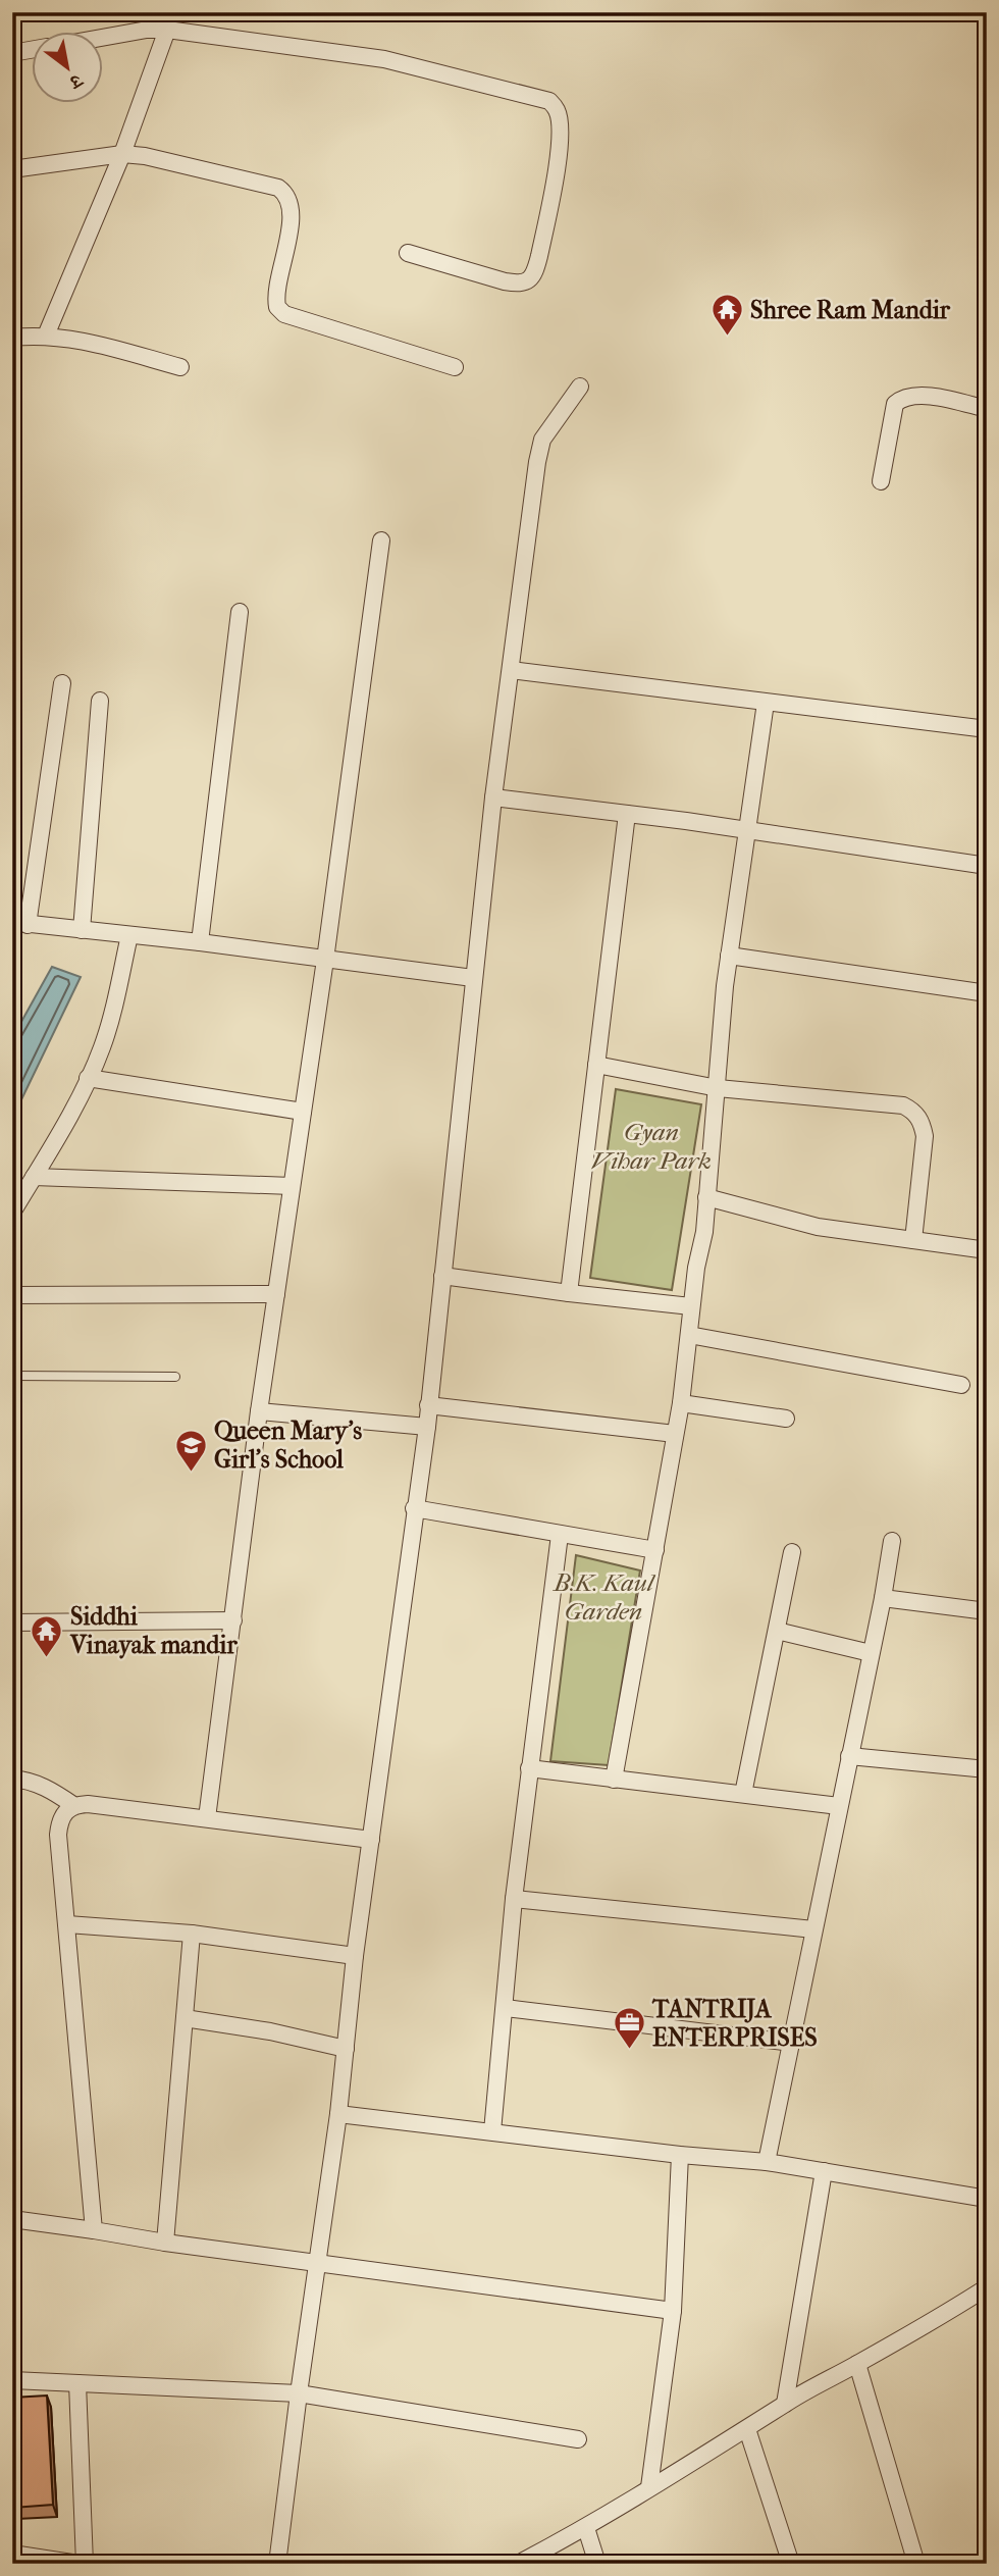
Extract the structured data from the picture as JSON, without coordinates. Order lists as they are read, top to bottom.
{
  "parks": ["Gyan Vihar Park", "B.K. Kaul Garden"],
  "places": {
    "temple": ["Shree Ram Mandir", "Siddhi Vinayak mandir"],
    "school or university": ["Queen Mary's Girl's School"],
    "office": ["TANTRIJA ENTERPRISES"]
  },
  "north": "bottom right"
}
